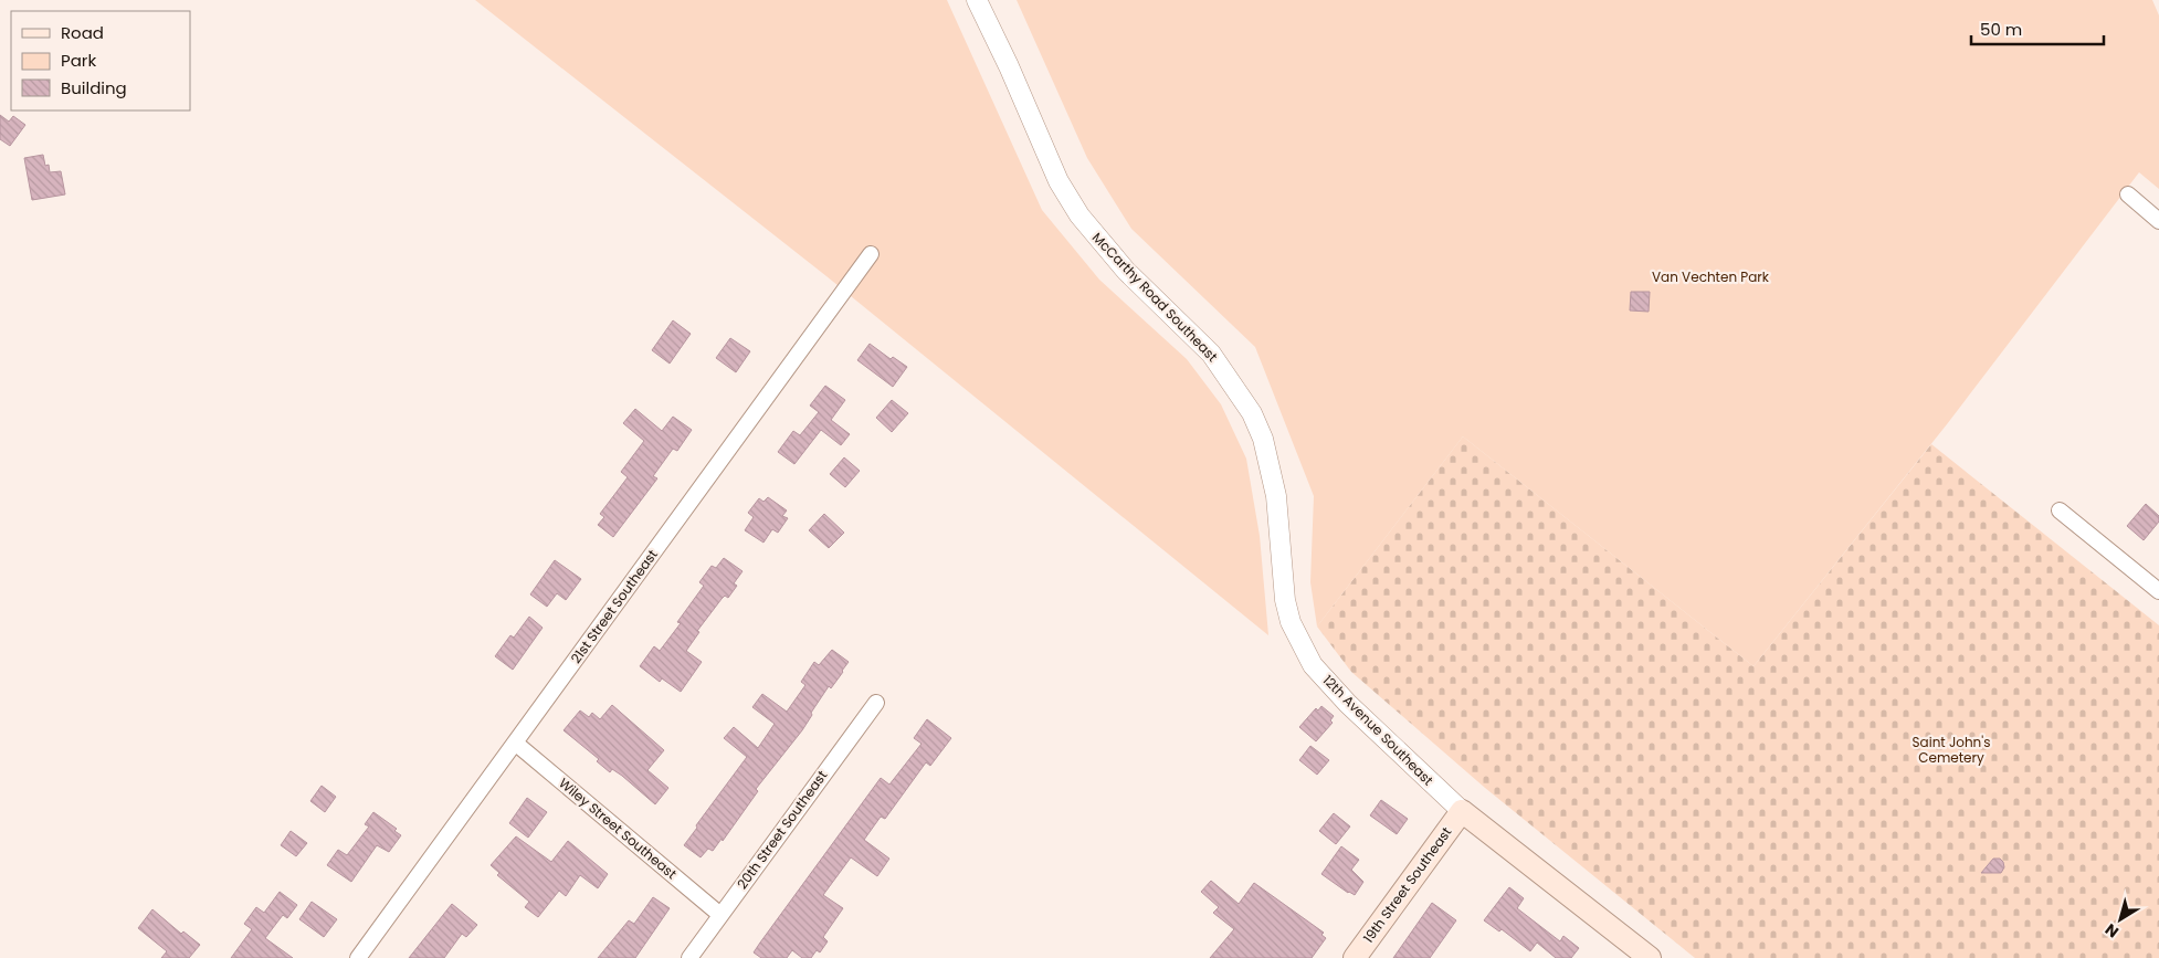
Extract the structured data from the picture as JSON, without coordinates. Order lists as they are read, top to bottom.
{
  "streets": {
    "main road": ["12th Avenue Southeast", "19th Street Southeast"],
    "street": [
      "McCarthy Road Southeast",
      "21st Street Southeast",
      "Wiley Street Southeast",
      "20th Street Southeast"
    ]
  },
  "crossings": [
    ["McCarthy Road Southeast", "12th Avenue Southeast"],
    ["21st Street Southeast", "Wiley Street Southeast"],
    ["12th Avenue Southeast", "19th Street Southeast"],
    ["Wiley Street Southeast", "20th Street Southeast"]
  ],
  "parks": ["Van Vechten Park", "Saint John's Cemetery"],
  "legend": ["Road", "Park", "Building"],
  "scale_bar": "50 m",
  "north": "bottom left"
}
